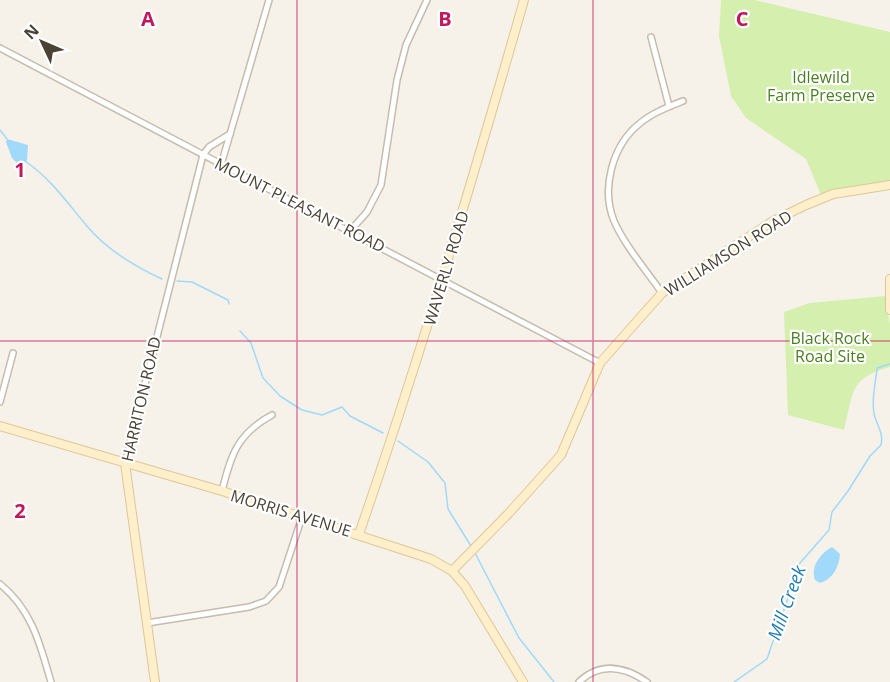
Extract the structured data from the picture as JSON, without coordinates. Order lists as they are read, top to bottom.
{
  "streets": {
    "street": [
      "MOUNT PLEASANT ROAD",
      "WILLIAMSON ROAD",
      "WAVERLY ROAD",
      "HARRITON ROAD",
      "MORRIS AVENUE"
    ]
  },
  "crossings": [
    ["MOUNT PLEASANT ROAD", "WILLIAMSON ROAD"],
    ["MOUNT PLEASANT ROAD", "WAVERLY ROAD"],
    ["MOUNT PLEASANT ROAD", "HARRITON ROAD"],
    ["WILLIAMSON ROAD", "MORRIS AVENUE"],
    ["WAVERLY ROAD", "MORRIS AVENUE"],
    ["HARRITON ROAD", "MORRIS AVENUE"]
  ],
  "water": ["Mill Creek"],
  "parks": ["Idlewild Farm Preserve", "Black Rock Road Site"],
  "north": "top left",
  "grid": {
    "columns": ["A", "B", "C"],
    "rows": ["1", "2"]
  }
}
